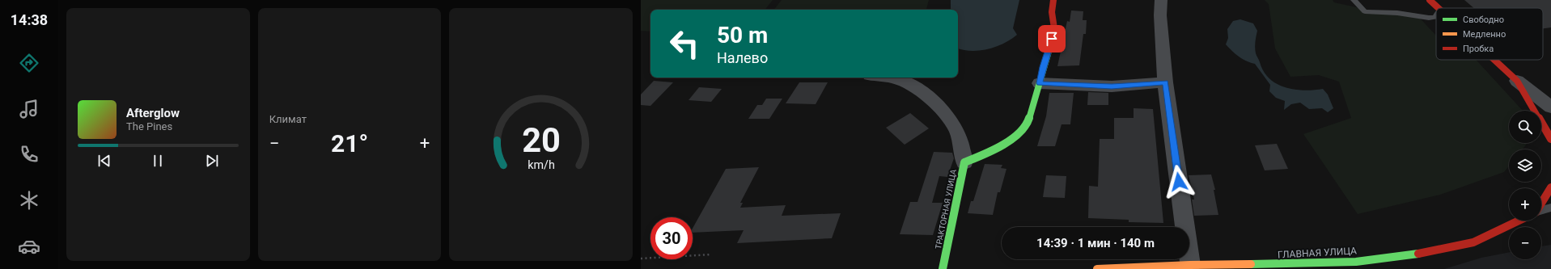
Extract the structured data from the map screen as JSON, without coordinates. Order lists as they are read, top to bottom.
{
  "streets": {
    "main road": ["ТРАКТОРНАЯ УЛИЦА", "ГЛАВНАЯ УЛИЦА"]
  },
  "legend": ["Свободно", "Медленно", "Пробка"],
  "page": {
    "tabs": "14:38",
    "tile": "Климат",
    "turn": ["50 m", "Налево"],
    "song": ["Afterglow", "The Pines"],
    "map_buttons": ["+", "−"],
    "heat": ["−", "21°", "+"],
    "limit": "30",
    "trip": "14:39 · 1 мин · 140 m",
    "gauge": ["20", "km/h"]
  }
}
